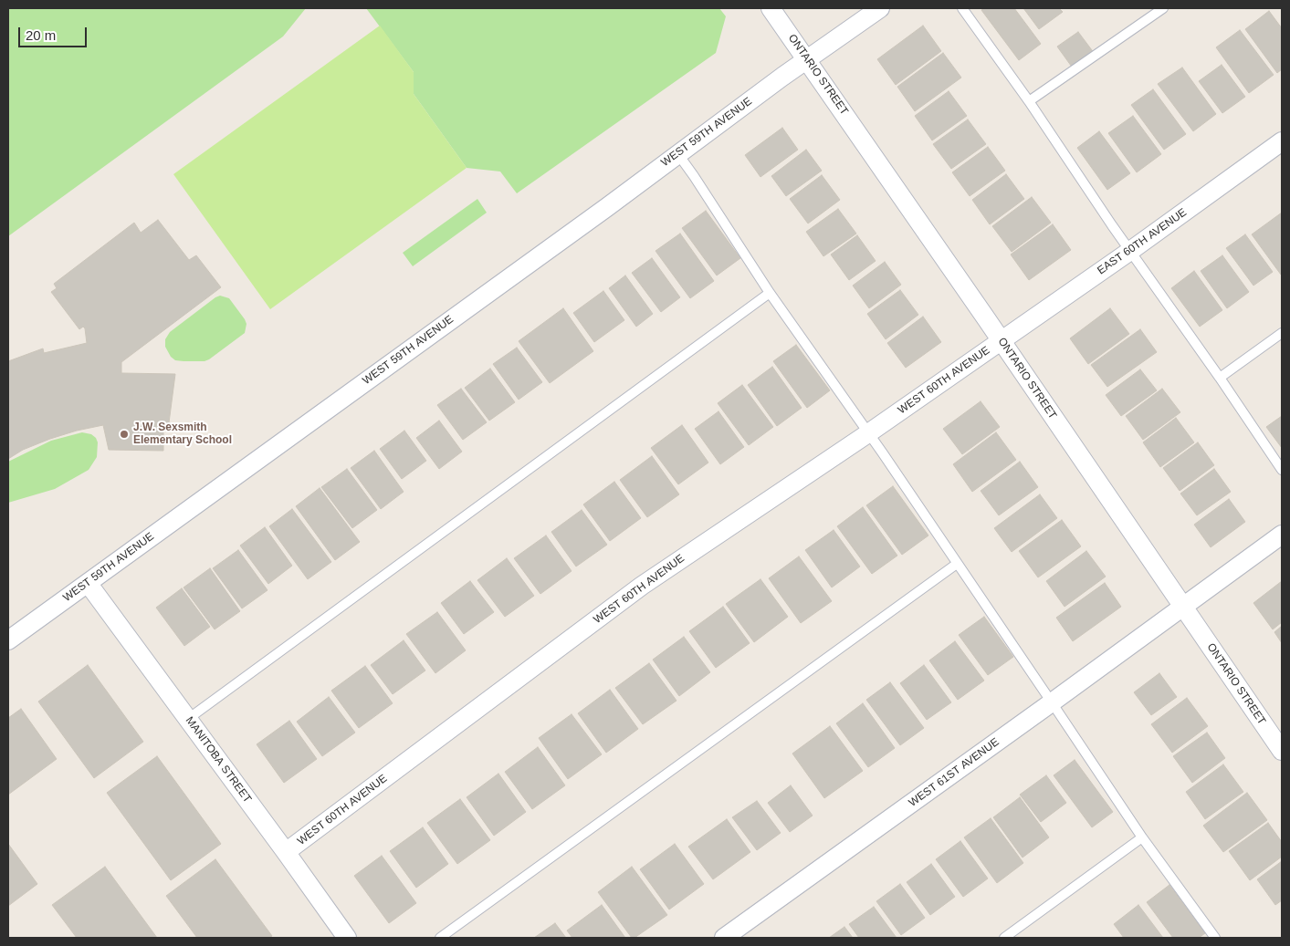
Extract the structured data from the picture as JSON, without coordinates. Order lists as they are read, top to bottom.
{
  "streets": {
    "street": [
      "ONTARIO STREET",
      "WEST 59TH AVENUE",
      "EAST 60TH AVENUE",
      "WEST 60TH AVENUE",
      "MANITOBA STREET",
      "WEST 61ST AVENUE"
    ]
  },
  "crossings": [
    ["ONTARIO STREET", "WEST 59TH AVENUE"],
    ["ONTARIO STREET", "EAST 60TH AVENUE"],
    ["ONTARIO STREET", "WEST 60TH AVENUE"],
    ["ONTARIO STREET", "WEST 61ST AVENUE"],
    ["WEST 59TH AVENUE", "MANITOBA STREET"],
    ["EAST 60TH AVENUE", "WEST 60TH AVENUE"],
    ["WEST 60TH AVENUE", "MANITOBA STREET"]
  ],
  "places": ["J.W. Sexsmith Elementary School"],
  "scale_bar": "20 m"
}
